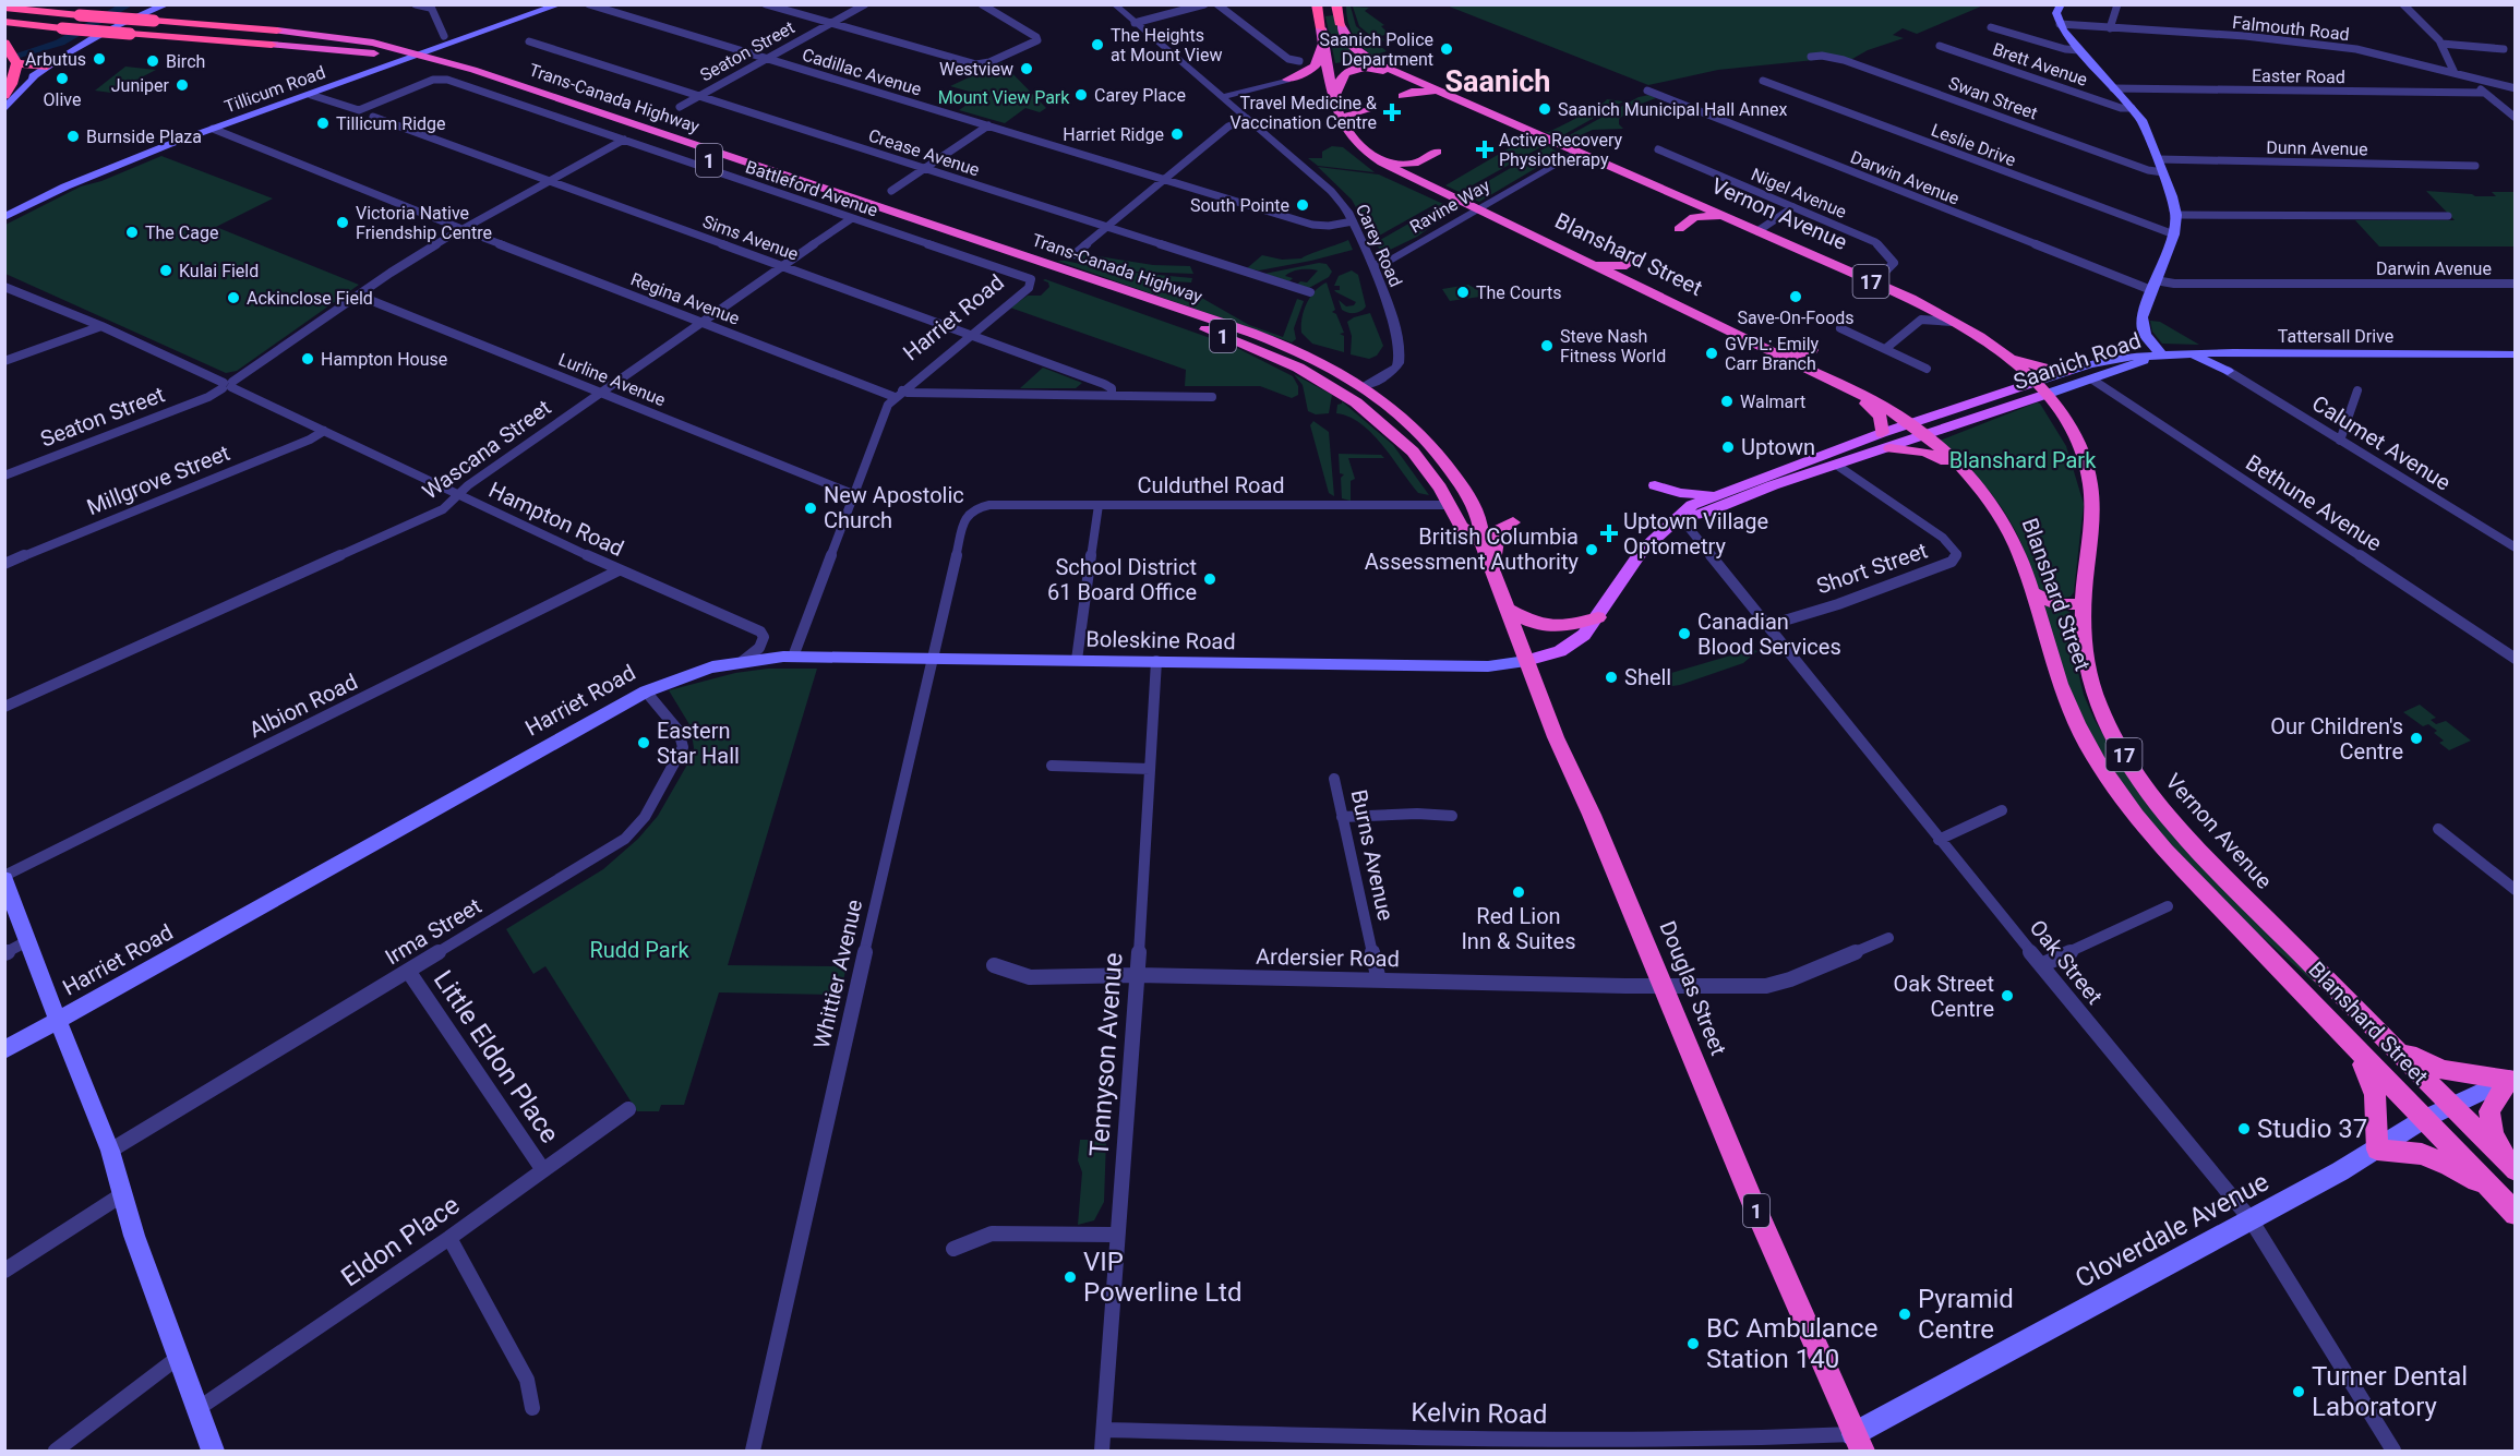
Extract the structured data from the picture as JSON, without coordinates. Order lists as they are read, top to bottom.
{
  "streets": {
    "highway": [
      "Trans-Canada Highway",
      "1",
      "Vernon Avenue",
      "Blanshard Street",
      "17",
      "Douglas Street"
    ],
    "main road": [
      "Tillicum Road",
      "Harriet Road",
      "Tattersall Drive",
      "Saanich Road",
      "Boleskine Road",
      "Cloverdale Avenue"
    ],
    "street": [
      "Falmouth Road",
      "Seaton Street",
      "Brett Avenue",
      "Cadillac Avenue",
      "Easter Road",
      "Swan Street",
      "Leslie Drive",
      "Dunn Avenue",
      "Crease Avenue",
      "Darwin Avenue",
      "Battleford Avenue",
      "Nigel Avenue",
      "Ravine Way",
      "Sims Avenue",
      "Carey Road",
      "Regina Avenue",
      "Lurline Avenue",
      "Calumet Avenue",
      "Wascana Street",
      "Millgrove Street",
      "Culduthel Road",
      "Bethune Avenue",
      "Hampton Road",
      "Short Street",
      "Albion Road",
      "Burns Avenue",
      "Irma Street",
      "Ardersier Road",
      "Oak Street",
      "Whittier Avenue",
      "Tennyson Avenue",
      "Little Eldon Place",
      "Eldon Place",
      "Kelvin Road"
    ]
  },
  "crossings": [
    ["Falmouth Road", "Saanich Road"],
    ["Seaton Street", "Cadillac Avenue"],
    ["Seaton Street", "Crease Avenue"],
    ["Seaton Street", "Lurline Avenue"],
    ["Seaton Street", "Hampton Road"],
    ["Brett Avenue", "Saanich Road"],
    ["Cadillac Avenue", "Carey Road"],
    ["Easter Road", "Saanich Road"],
    ["Tillicum Road", "Trans-Canada Highway"],
    ["Tillicum Road", "Battleford Avenue"],
    ["Tillicum Road", "Regina Avenue"],
    ["Trans-Canada Highway", "Douglas Street"],
    ["Swan Street", "Saanich Road"],
    ["Leslie Drive", "Saanich Road"],
    ["Dunn Avenue", "Saanich Road"],
    ["Darwin Avenue", "Saanich Road"],
    ["Battleford Avenue", "Harriet Road"],
    ["Battleford Avenue", "Wascana Street"],
    ["Nigel Avenue", "Vernon Avenue"],
    ["Ravine Way", "Vernon Avenue"],
    ["Ravine Way", "Carey Road"],
    ["Ravine Way", "Blanshard Street"],
    ["Vernon Avenue", "17"],
    ["Vernon Avenue", "Saanich Road"],
    ["Vernon Avenue", "Cloverdale Avenue"],
    ["Sims Avenue", "Regina Avenue"],
    ["Sims Avenue", "Harriet Road"],
    ["Sims Avenue", "Wascana Street"],
    ["Carey Road", "Douglas Street"],
    ["Blanshard Street", "Saanich Road"],
    ["Blanshard Street", "Cloverdale Avenue"],
    ["17", "Cloverdale Avenue"],
    ["Regina Avenue", "Harriet Road"],
    ["Regina Avenue", "Wascana Street"],
    ["Harriet Road", "Lurline Avenue"],
    ["Harriet Road", "Hampton Road"],
    ["Harriet Road", "Boleskine Road"],
    ["Harriet Road", "Irma Street"],
    ["Tattersall Drive", "Saanich Road"],
    ["Saanich Road", "Bethune Avenue"],
    ["Saanich Road", "Short Street"],
    ["Saanich Road", "Boleskine Road"],
    ["Saanich Road", "Oak Street"],
    ["Saanich Road", "Douglas Street"],
    ["Lurline Avenue", "Wascana Street"],
    ["Wascana Street", "Hampton Road"],
    ["Millgrove Street", "Hampton Road"],
    ["Culduthel Road", "Whittier Avenue"],
    ["Culduthel Road", "Douglas Street"],
    ["Hampton Road", "Albion Road"],
    ["Short Street", "Oak Street"],
    ["Boleskine Road", "Whittier Avenue"],
    ["Boleskine Road", "Douglas Street"],
    ["Boleskine Road", "Tennyson Avenue"],
    ["Burns Avenue", "Ardersier Road"],
    ["Irma Street", "Little Eldon Place"],
    ["Ardersier Road", "Douglas Street"],
    ["Ardersier Road", "Tennyson Avenue"],
    ["Oak Street", "Cloverdale Avenue"],
    ["Douglas Street", "Cloverdale Avenue"],
    ["Douglas Street", "Kelvin Road"],
    ["Tennyson Avenue", "Kelvin Road"],
    ["Little Eldon Place", "Eldon Place"],
    ["Cloverdale Avenue", "Kelvin Road"]
  ],
  "districts": ["Saanich"],
  "parks": ["Mount View Park", "Blanshard Park", "Rudd Park"],
  "places": {
    "other": [
      "The Heights at Mount View",
      "Saanich Police Department",
      "Arbutus",
      "Birch",
      "Westview",
      "Olive",
      "Juniper",
      "Carey Place",
      "Saanich Municipal Hall Annex",
      "Tillicum Ridge",
      "Harriet Ridge",
      "Burnside Plaza",
      "South Pointe",
      "Victoria Native Friendship Centre",
      "The Cage",
      "Kulai Field",
      "The Courts",
      "Save-On-Foods",
      "Ackinclose Field",
      "Steve Nash Fitness World",
      "GVPL: Emily Carr Branch",
      "Hampton House",
      "Walmart",
      "Uptown",
      "New Apostolic Church",
      "British Columbia Assessment Authority",
      "School District 61 Board Office",
      "Canadian Blood Services",
      "Shell",
      "Our Children's Centre",
      "Eastern Star Hall",
      "Red Lion Inn & Suites",
      "Oak Street Centre",
      "Studio 37",
      "VIP Powerline Ltd",
      "Pyramid Centre",
      "BC Ambulance Station 140",
      "Turner Dental Laboratory"
    ],
    "health": ["Travel Medicine & Vaccination Centre", "Active Recovery Physiotherapy", "Uptown Village Optometry"]
  }
}
